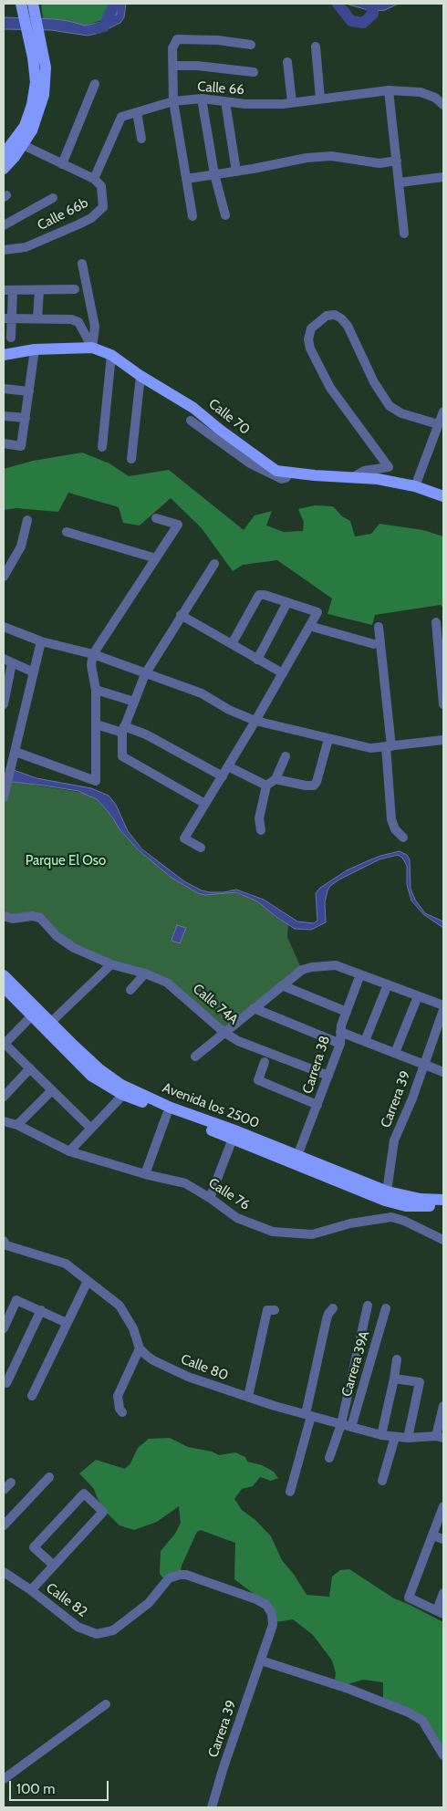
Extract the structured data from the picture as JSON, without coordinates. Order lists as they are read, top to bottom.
{
  "streets": {
    "main road": ["Calle 70", "Avenida los 2500"],
    "street": [
      "Calle 66",
      "Calle 66b",
      "Calle 74A",
      "Carrera 38",
      "Carrera 39",
      "Calle 76",
      "Carrera 39A",
      "Calle 80",
      "Calle 82"
    ]
  },
  "crossings": [
    ["Calle 66", "Calle 66b"],
    ["Calle 74A", "Carrera 38"],
    ["Carrera 38", "Avenida los 2500"],
    ["Carrera 39", "Avenida los 2500"],
    ["Carrera 39", "Calle 76"],
    ["Carrera 39", "Calle 82"],
    ["Carrera 39A", "Calle 80"]
  ],
  "parks": ["Parque El Oso"],
  "scale_bar": "100 m"
}
